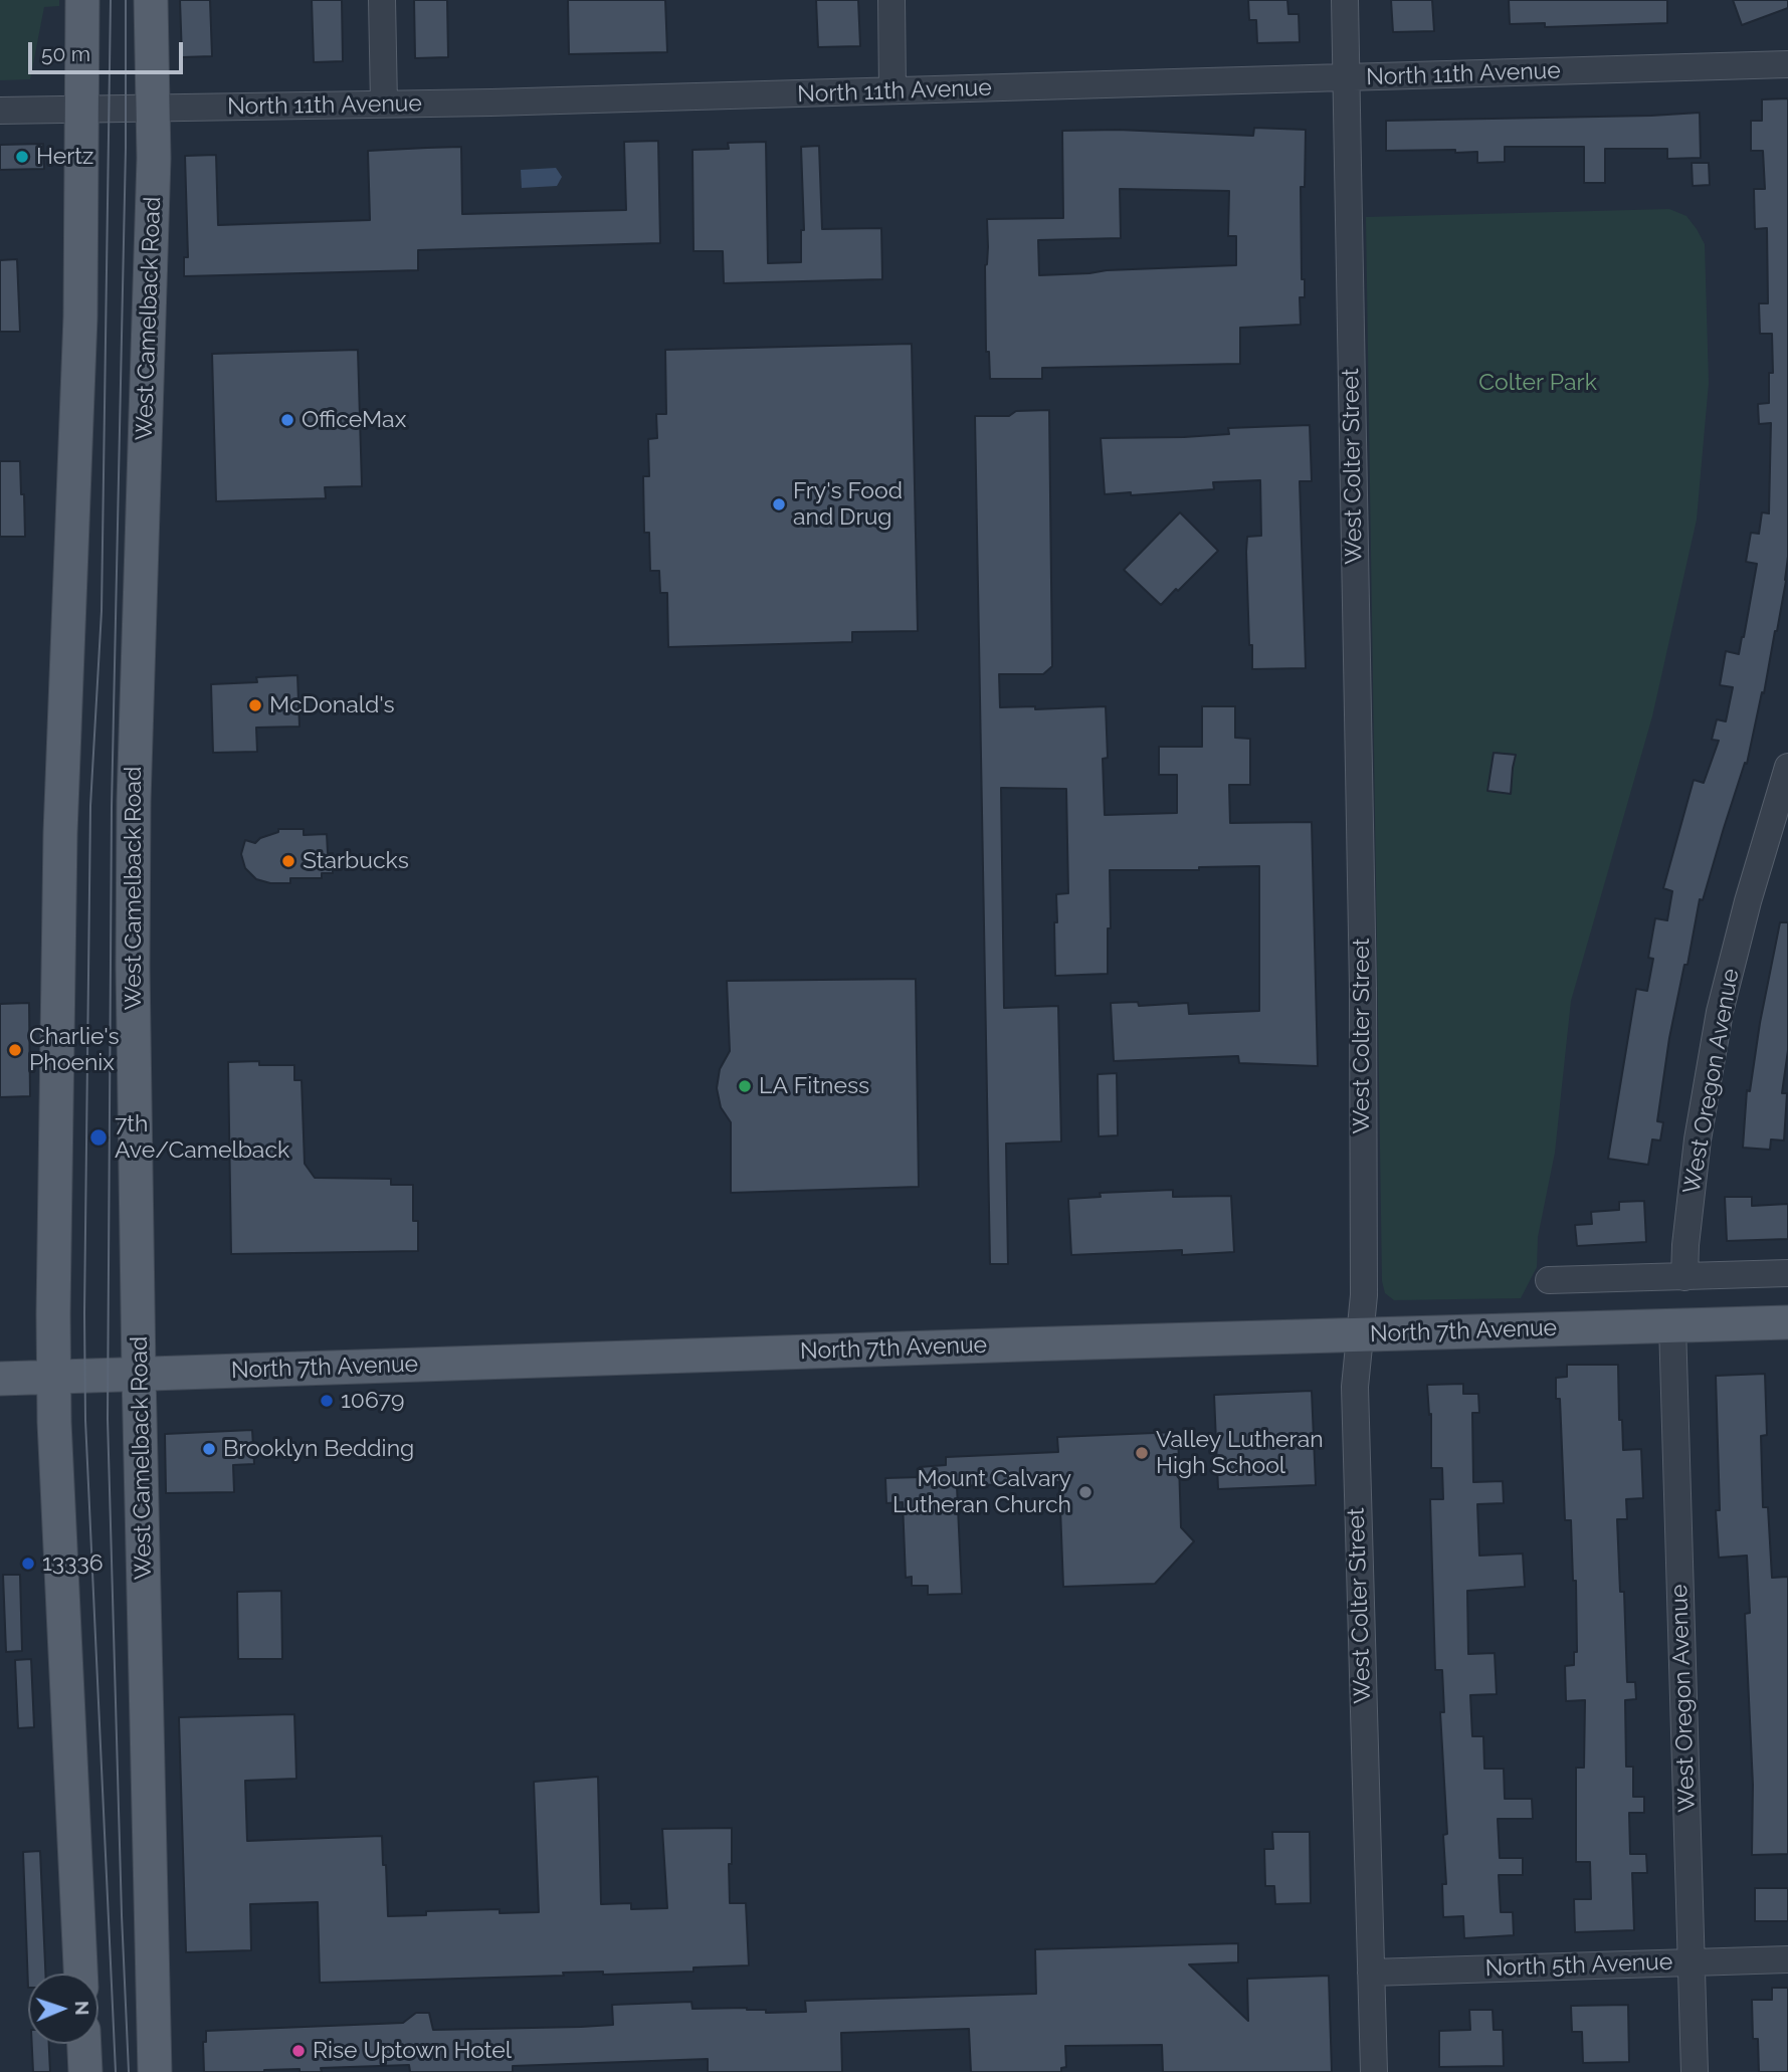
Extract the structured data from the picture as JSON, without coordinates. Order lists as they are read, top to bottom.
{
  "streets": {
    "main road": ["West Camelback Road", "North 7th Avenue"],
    "street": [
      "North 11th Avenue",
      "West Colter Street",
      "West Oregon Avenue",
      "North 5th Avenue"
    ]
  },
  "crossings": [
    ["North 11th Avenue", "West Camelback Road"],
    ["North 11th Avenue", "West Colter Street"],
    ["West Camelback Road", "North 7th Avenue"],
    ["West Colter Street", "North 7th Avenue"],
    ["West Colter Street", "North 5th Avenue"],
    ["West Oregon Avenue", "North 7th Avenue"],
    ["West Oregon Avenue", "North 5th Avenue"]
  ],
  "parks": ["Colter Park"],
  "places": [
    "Hertz",
    "OfficeMax",
    "Fry's Food and Drug",
    "McDonald's",
    "Starbucks",
    "Charlie's Phoenix",
    "LA Fitness",
    "7th Ave/Camelback",
    "10679",
    "Brooklyn Bedding",
    "Valley Lutheran High School",
    "Mount Calvary Lutheran Church",
    "13336",
    "Rise Uptown Hotel"
  ],
  "scale_bar": "50 m",
  "north": "right"
}
